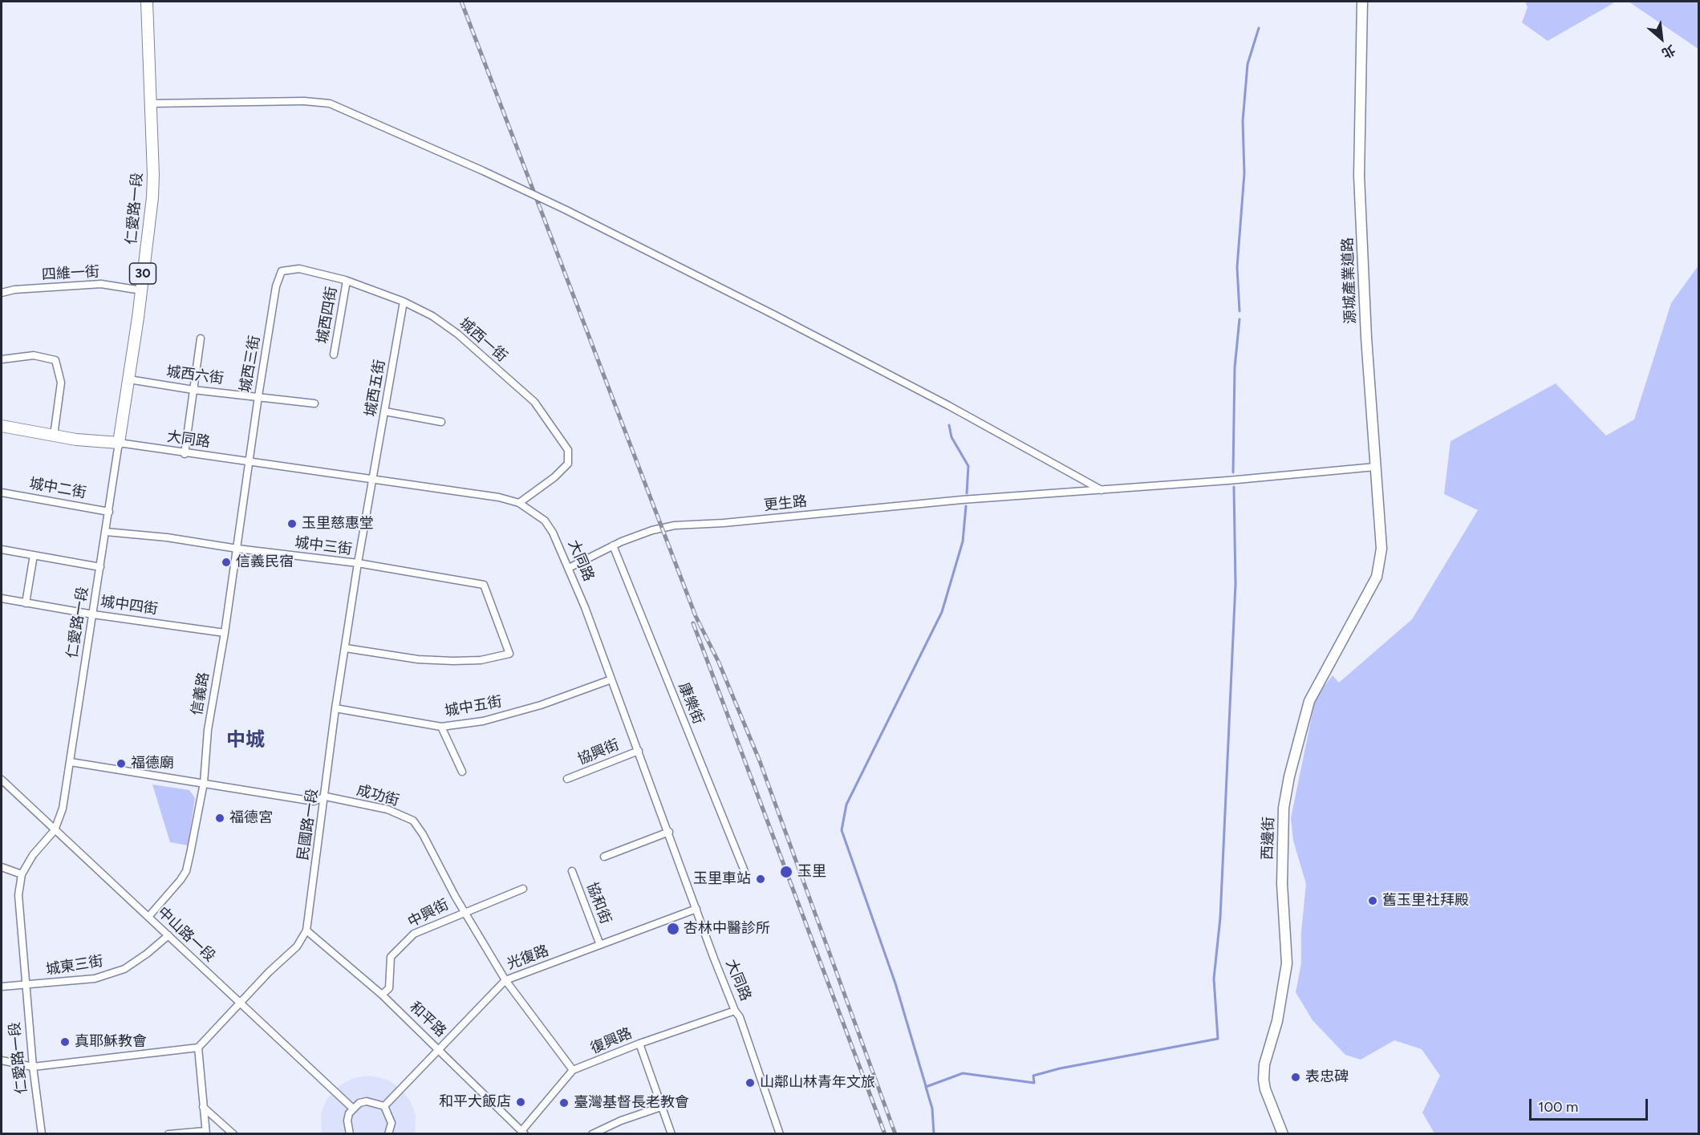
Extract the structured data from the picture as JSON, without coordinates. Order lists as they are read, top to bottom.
{
  "streets": {
    "main road": ["仁愛路一段", "30", "大同路"],
    "street": [
      "四維一街",
      "源城產業道路",
      "城西四街",
      "城西一街",
      "城西三街",
      "城西六街",
      "城西五街",
      "城中二街",
      "更生路",
      "城中三街",
      "城中四街",
      "信義路",
      "康樂街",
      "城中五街",
      "協興街",
      "成功街",
      "民國路一段",
      "西邊街",
      "協和街",
      "中興街",
      "中山路一段",
      "光復路",
      "城東三街",
      "和平路",
      "復興路"
    ]
  },
  "crossings": [
    ["仁愛路一段", "四維一街"],
    ["仁愛路一段", "30"],
    ["仁愛路一段", "城西六街"],
    ["仁愛路一段", "大同路"],
    ["仁愛路一段", "城中二街"],
    ["仁愛路一段", "城中三街"],
    ["仁愛路一段", "城中四街"],
    ["仁愛路一段", "成功街"],
    ["仁愛路一段", "中山路一段"],
    ["仁愛路一段", "城東三街"],
    ["源城產業道路", "更生路"],
    ["源城產業道路", "西邊街"],
    ["城西四街", "城西一街"],
    ["城西一街", "城西三街"],
    ["城西一街", "城西五街"],
    ["城西一街", "大同路"],
    ["城西三街", "城西六街"],
    ["城西三街", "大同路"],
    ["城西三街", "信義路"],
    ["城西五街", "大同路"],
    ["城西五街", "民國路一段"],
    ["大同路", "更生路"],
    ["大同路", "信義路"],
    ["大同路", "城中五街"],
    ["大同路", "協興街"],
    ["大同路", "民國路一段"],
    ["大同路", "光復路"],
    ["大同路", "復興路"],
    ["更生路", "康樂街"],
    ["城中三街", "信義路"],
    ["城中三街", "民國路一段"],
    ["城中四街", "信義路"],
    ["信義路", "成功街"],
    ["信義路", "中山路一段"],
    ["城中五街", "民國路一段"],
    ["成功街", "民國路一段"],
    ["成功街", "中興街"],
    ["成功街", "光復路"],
    ["成功街", "復興路"],
    ["民國路一段", "中山路一段"],
    ["民國路一段", "和平路"],
    ["協和街", "光復路"],
    ["中興街", "和平路"],
    ["中山路一段", "城東三街"],
    ["光復路", "和平路"],
    ["和平路", "復興路"]
  ],
  "districts": ["中城"],
  "places": [
    "玉里慈惠堂",
    "信義民宿",
    "福德廟",
    "福德宮",
    "玉里",
    "玉里車站",
    "舊玉里社拜殿",
    "杏林中醫診所",
    "真耶穌教會",
    "表忠碑",
    "山鄰山林青年文旅",
    "和平大飯店",
    "臺灣基督長老教會"
  ],
  "scale_bar": "100 m",
  "north": "bottom right"
}
